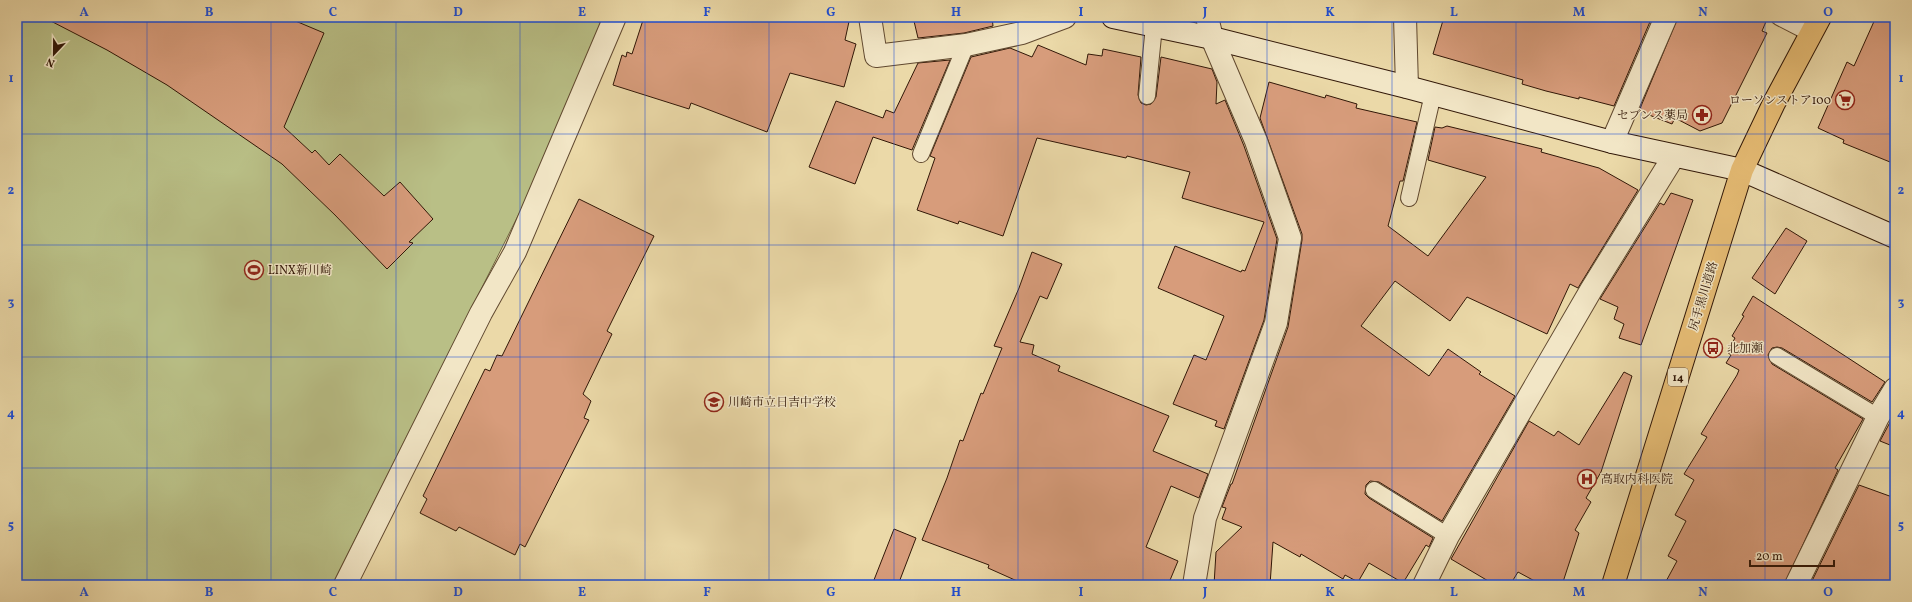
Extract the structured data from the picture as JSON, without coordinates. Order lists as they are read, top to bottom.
{
  "streets": {
    "main road": ["尻手黒川道路", "14"]
  },
  "places": {
    "supermarket": ["ローソンストア100"],
    "pharmacy": ["セブンス薬局"],
    "sports": ["LINX新川崎"],
    "bus stop": ["北加瀬"],
    "school or university": ["川崎市立日吉中学校"],
    "hospital": ["高取内科医院"]
  },
  "scale_bar": "20 m",
  "north": "bottom",
  "grid": {
    "columns": [
      "A",
      "B",
      "C",
      "D",
      "E",
      "F",
      "G",
      "H",
      "I",
      "J",
      "K",
      "L",
      "M",
      "N",
      "O"
    ],
    "rows": [
      "1",
      "2",
      "3",
      "4",
      "5"
    ]
  }
}
